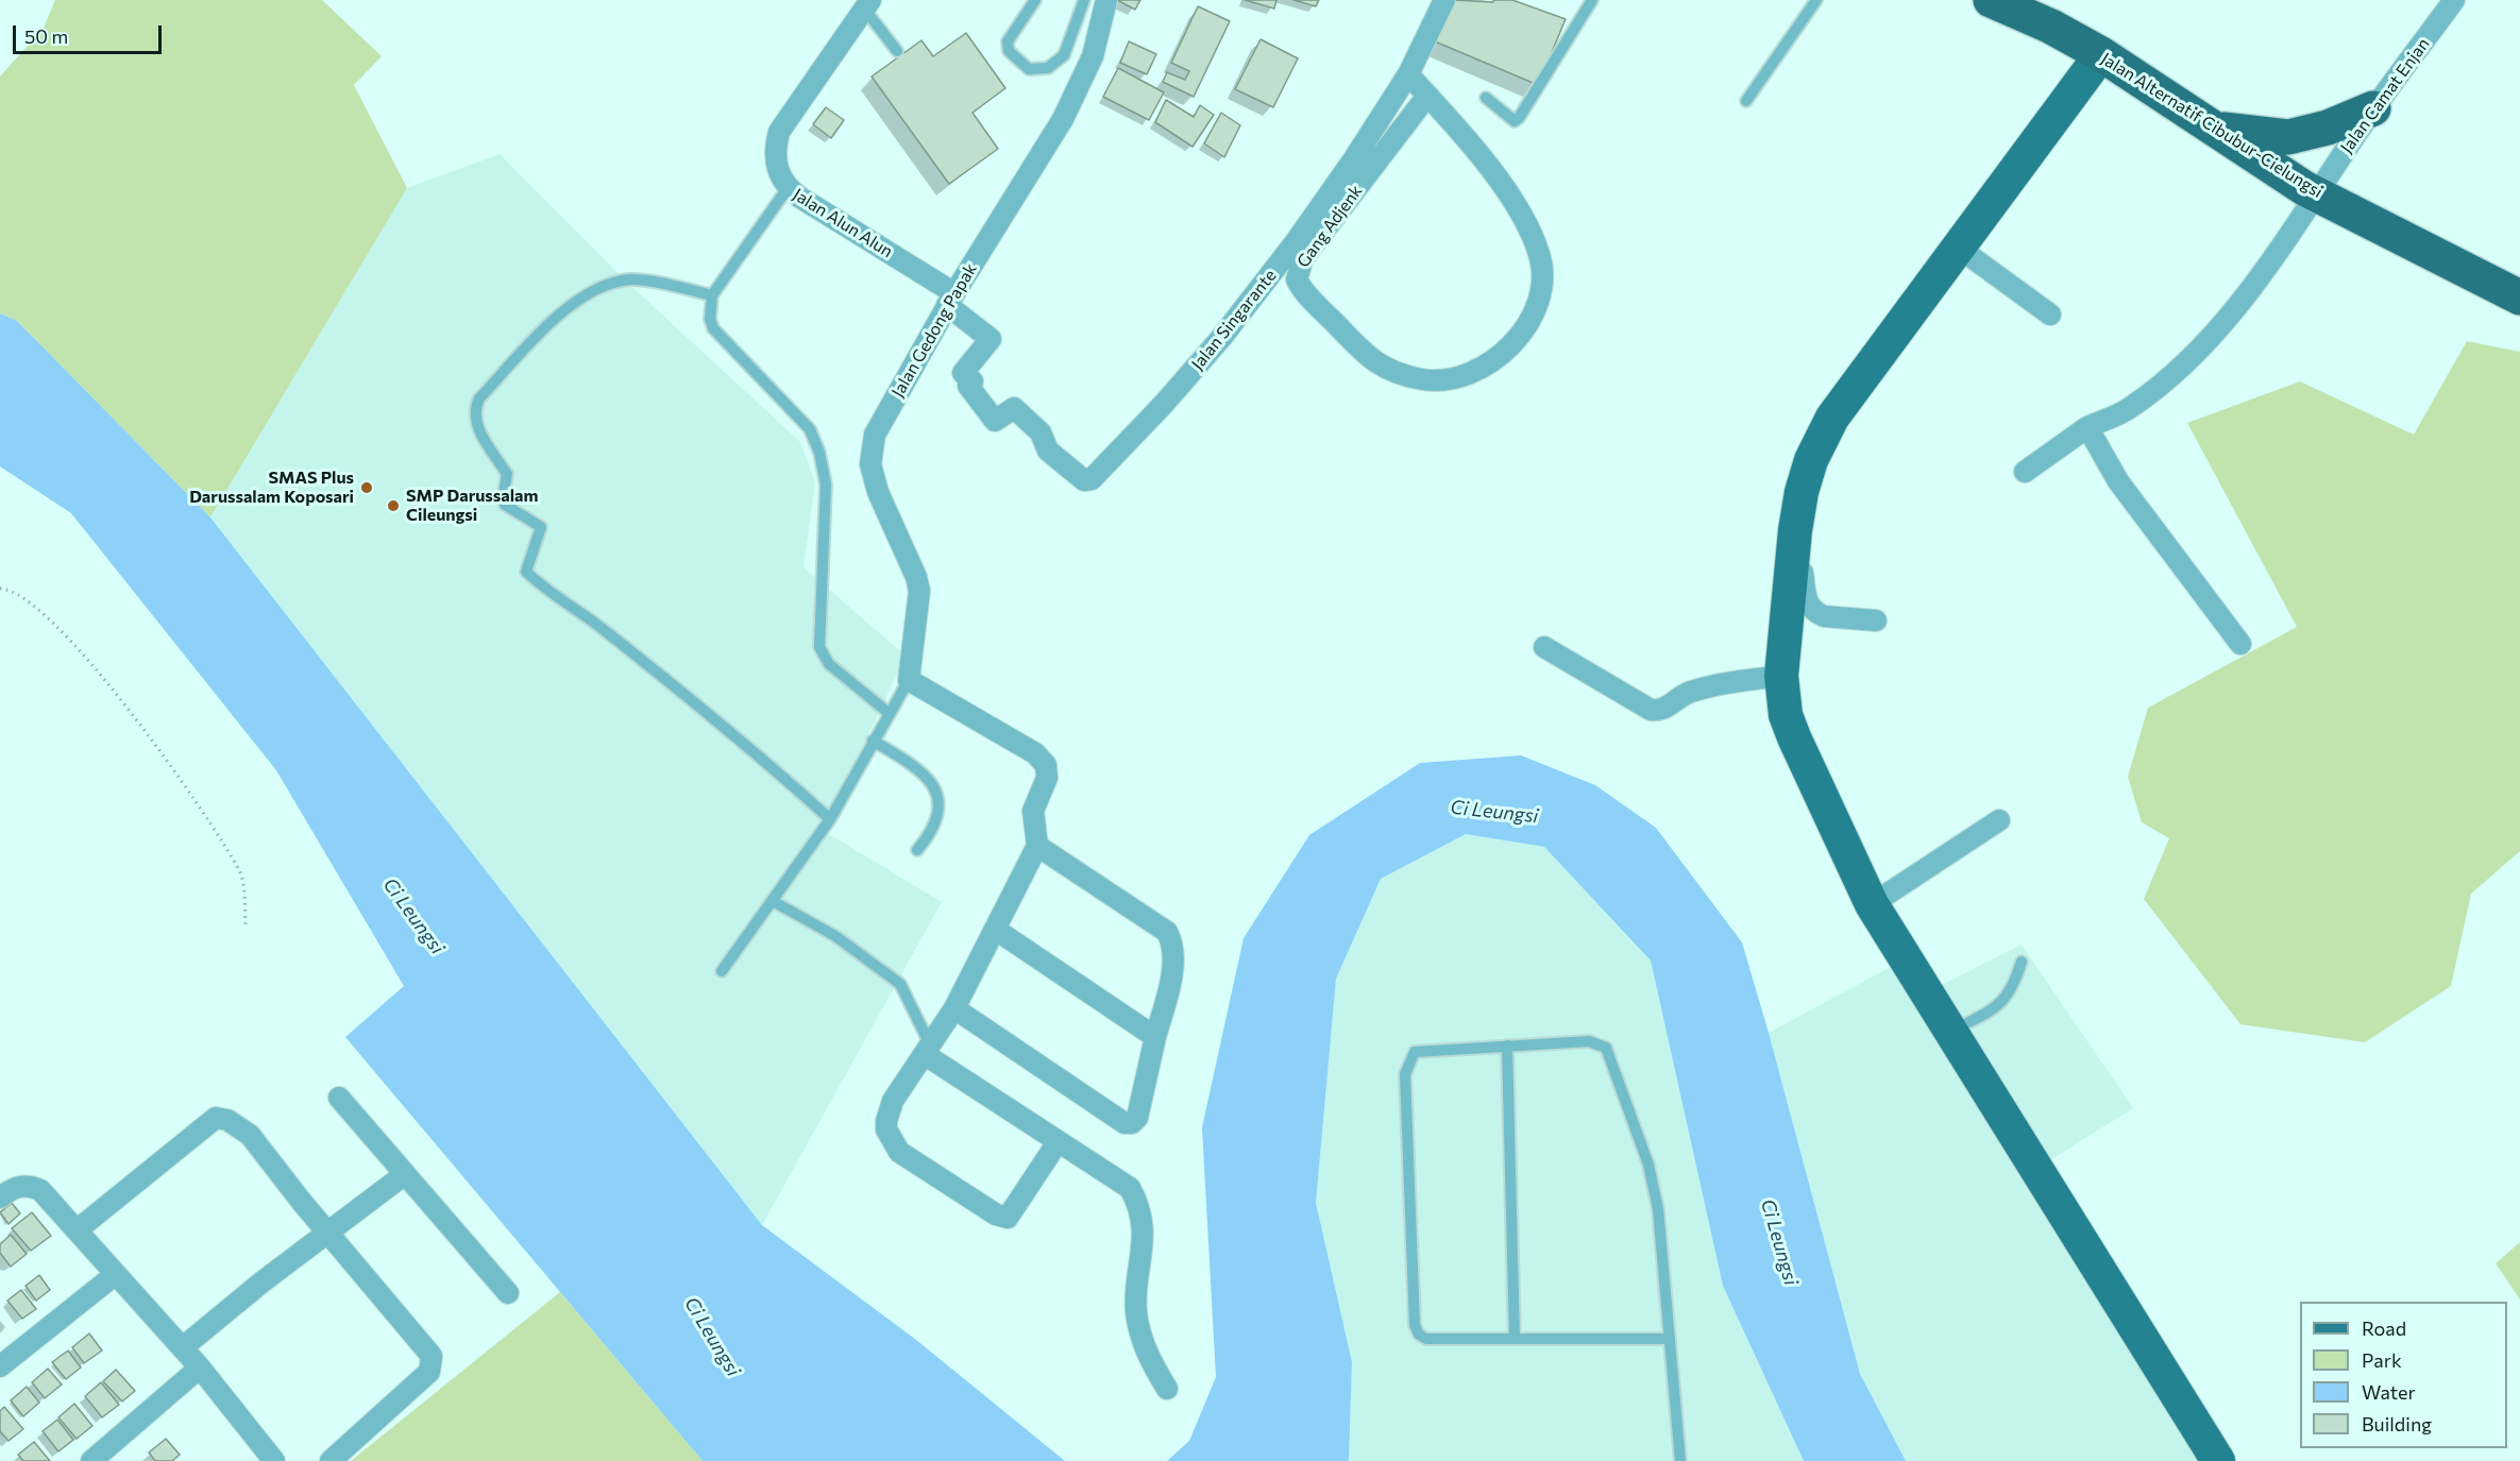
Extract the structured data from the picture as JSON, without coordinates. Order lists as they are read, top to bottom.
{
  "streets": {
    "highway": ["Jalan Alternatif Cibubur-Cielungsi"],
    "street": [
      "Jalan Camat Enjan",
      "Jalan Alun Alun",
      "Gang Adjenk",
      "Jalan Singarante",
      "Jalan Gedong Papak"
    ]
  },
  "crossings": [
    ["Jalan Camat Enjan", "Jalan Alternatif Cibubur-Cielungsi"],
    ["Jalan Alun Alun", "Jalan Singarante"],
    ["Jalan Alun Alun", "Jalan Gedong Papak"],
    ["Gang Adjenk", "Jalan Singarante"]
  ],
  "water": ["Ci Leungsi"],
  "places": ["SMAS Plus Darussalam Koposari", "SMP Darussalam Cileungsi"],
  "legend": [
    "Road",
    "Park",
    "Water",
    "Building"
  ],
  "scale_bar": "50 m"
}
